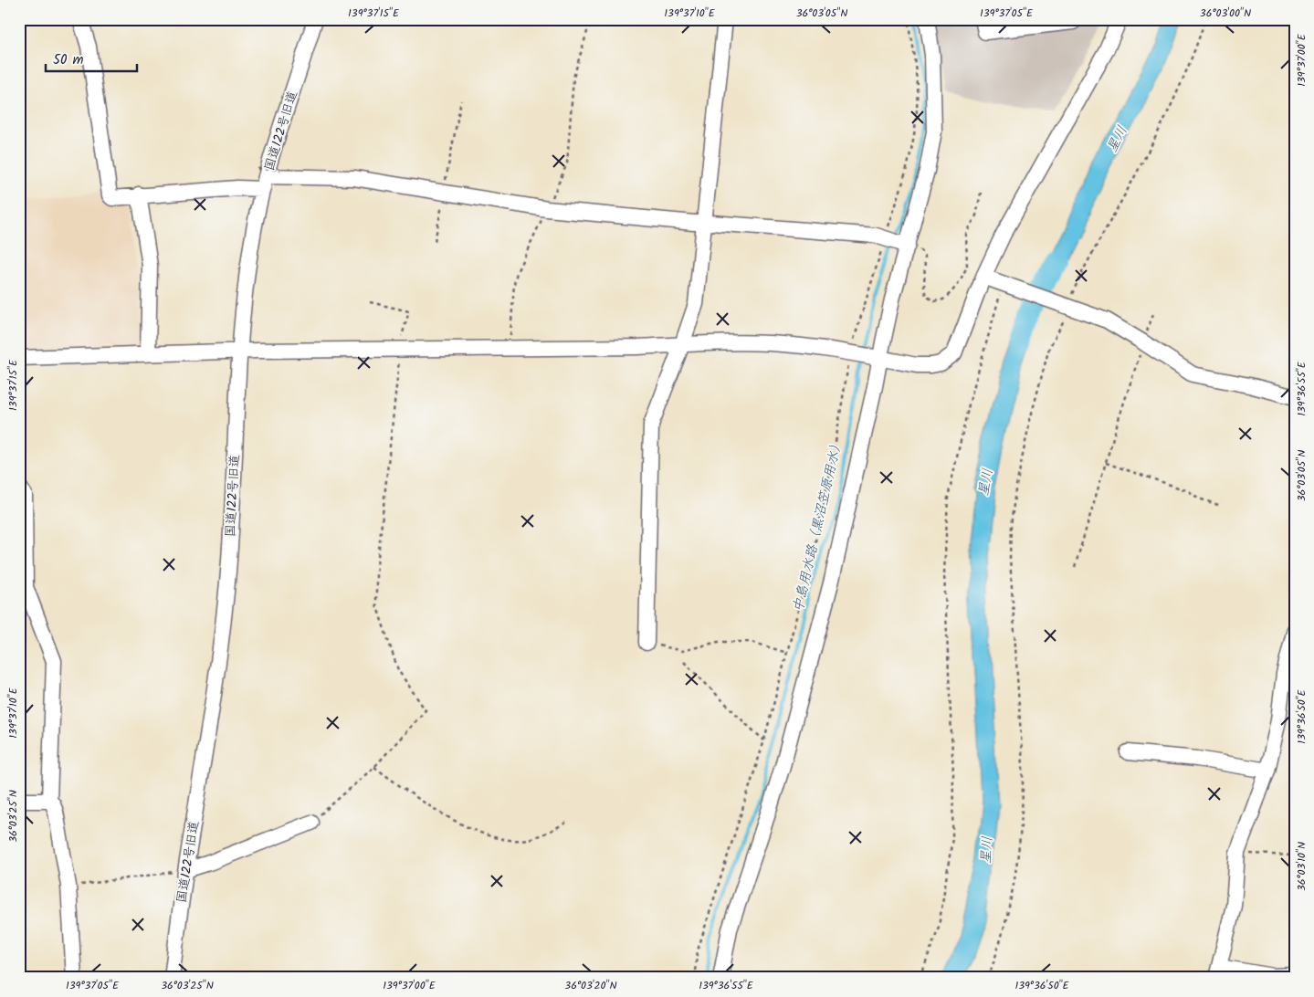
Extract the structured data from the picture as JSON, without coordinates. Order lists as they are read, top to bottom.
{
  "streets": {
    "street": ["国道122号旧道"]
  },
  "water": ["星川", "中島用水路（黒沼笠原用水）"],
  "scale_bar": "50 m",
  "coordinates": [
    "139°37'15\"E",
    "139°37'10\"E",
    "36°03'05\"N",
    "139°37'05\"E",
    "36°03'00\"N",
    "139°37'00\"E",
    "139°36'55\"E",
    "139°36'50\"E",
    "36°03'25\"N",
    "36°03'10\"N",
    "36°03'20\"N"
  ]
}
